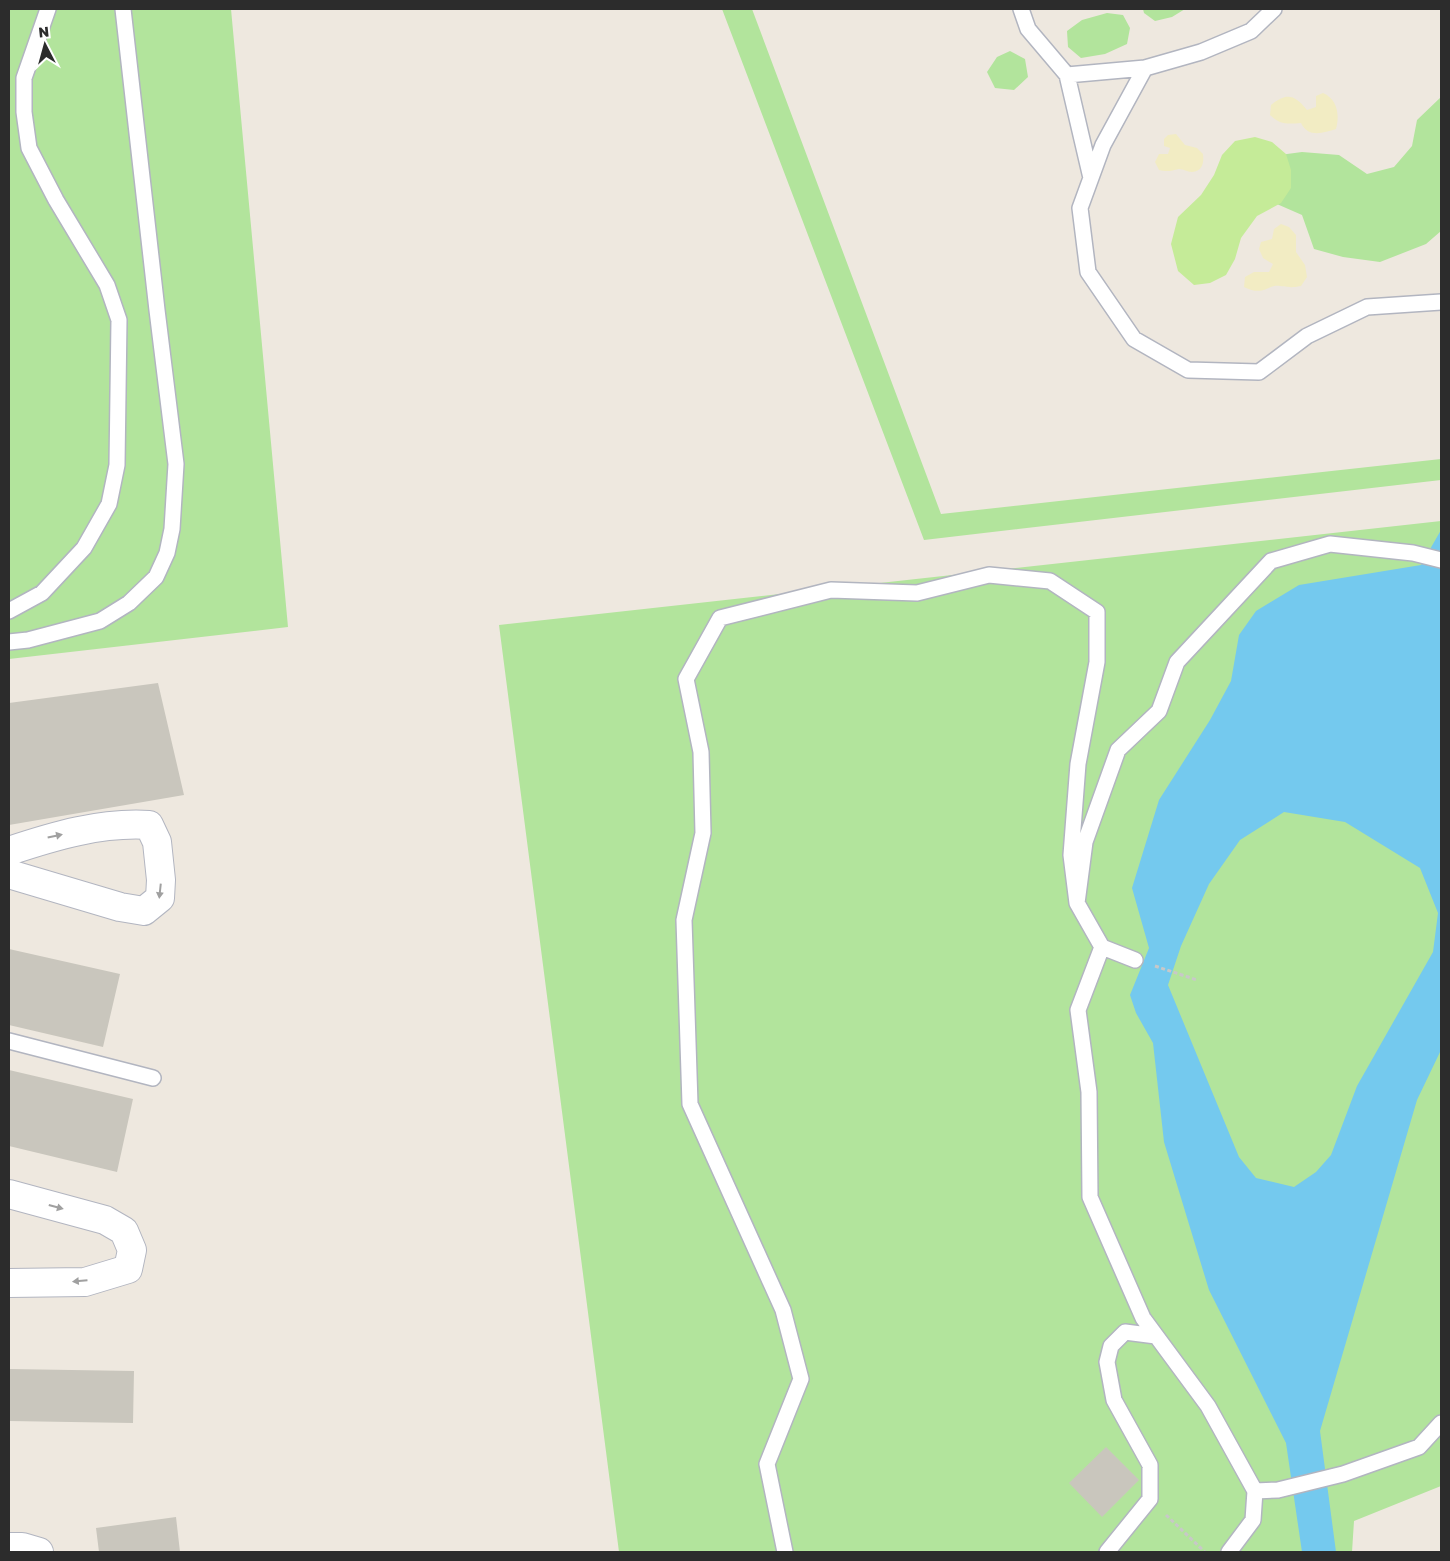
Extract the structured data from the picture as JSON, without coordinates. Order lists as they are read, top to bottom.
{
  "north": "top"
}
